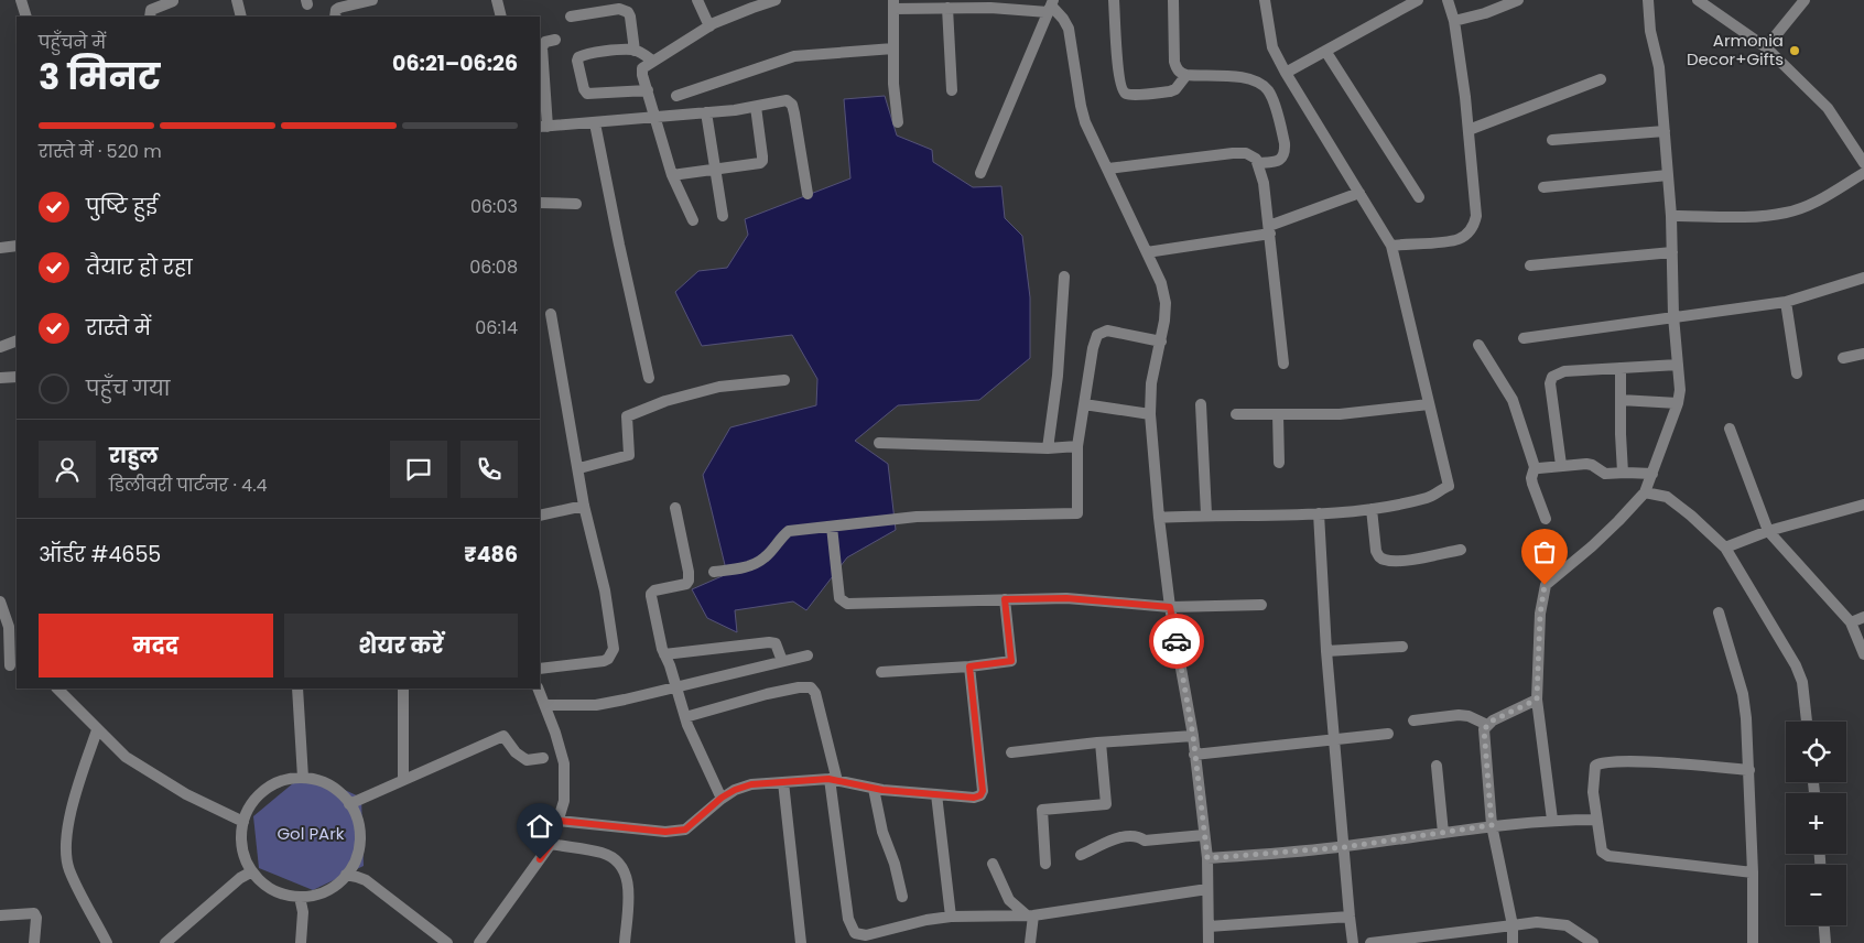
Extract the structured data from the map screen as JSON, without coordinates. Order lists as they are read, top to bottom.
{
  "parks": ["Gol PArk"],
  "places": ["Armonia Decor+Gifts"],
  "page": {
    "heading": ["3 मिनट", "पहुँचने में", "06:21–06:26"],
    "panel": [
      "राहुल",
      "डिलीवरी पार्टनर · 4.4",
      "ऑर्डर #4655",
      "₹486"
    ],
    "bar": "रास्ते में · 520 m",
    "list": [
      ["पुष्टि हुई", "06:03"],
      ["तैयार हो रहा", "06:08"],
      ["रास्ते में", "06:14"],
      "पहुँच गया"
    ],
    "buttons": ["मदद", "शेयर करें"],
    "map_buttons": ["+", "−"]
  }
}
